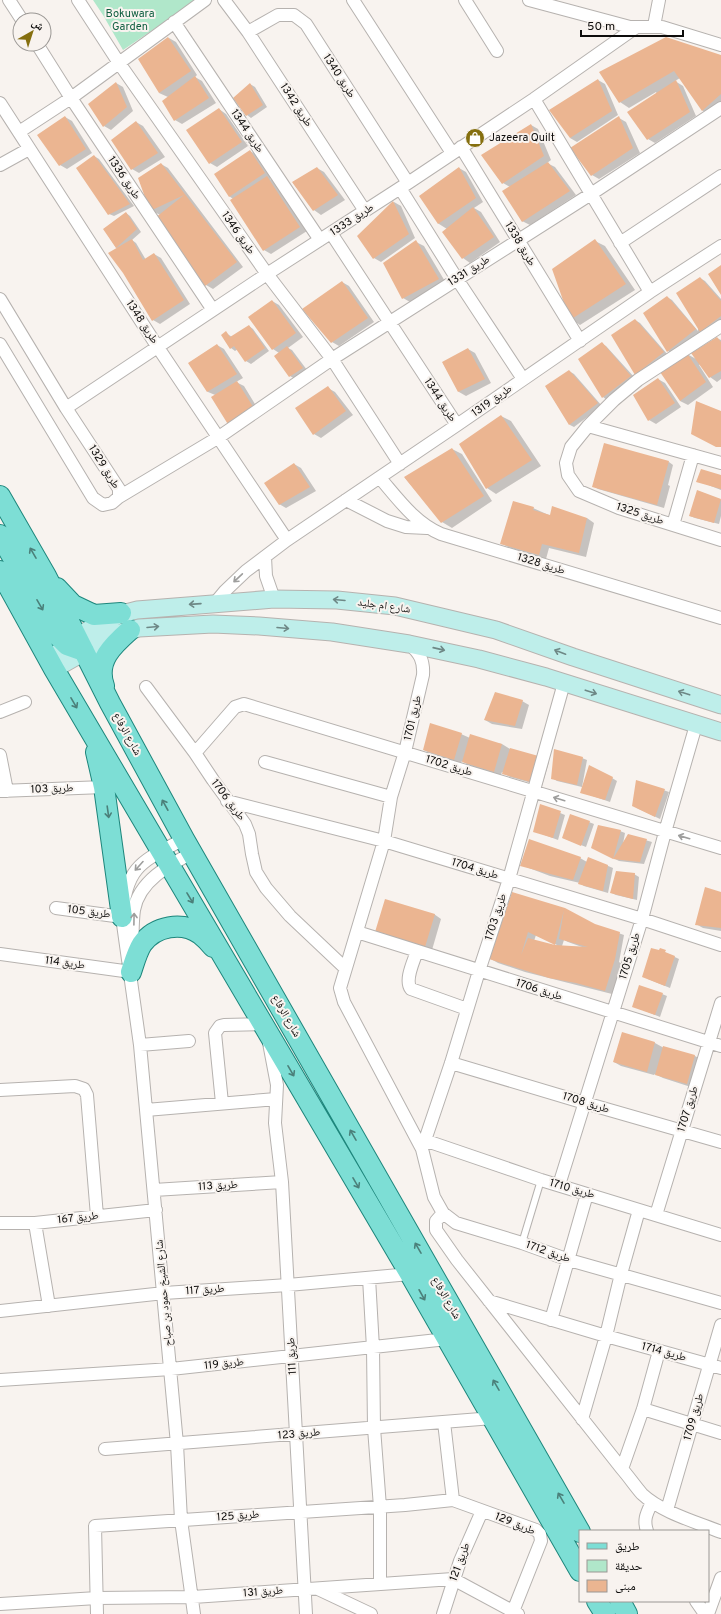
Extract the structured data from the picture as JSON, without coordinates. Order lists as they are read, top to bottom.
{
  "streets": {
    "main road": ["شارع الرفاع"],
    "street": [
      "طريق 1340",
      "طريق 1342",
      "طريق 1344",
      "طريق 1336",
      "طريق 1333",
      "طريق 1346",
      "طريق 1338",
      "طريق 1331",
      "طريق 1348",
      "طريق 1319",
      "طريق 1329",
      "طريق 1325",
      "طريق 1328",
      "شارع ام جليد",
      "طريق 1701",
      "طريق 1702",
      "طريق 103",
      "طريق 1706",
      "طريق 1704",
      "طريق 105",
      "طريق 1703",
      "طريق 1705",
      "طريق 114",
      "طريق 1708",
      "طريق 1707",
      "طريق 113",
      "طريق 1710",
      "طريق 167",
      "طريق 1712",
      "طريق 117",
      "شارع الشيخ حمود بن صباح",
      "طريق 1714",
      "طريق 111",
      "طريق 119",
      "طريق 1709",
      "طريق 123",
      "طريق 125",
      "طريق 129",
      "طريق 121",
      "طريق 131"
    ]
  },
  "crossings": [
    ["طريق 1340", "طريق 1342"],
    ["طريق 1340", "طريق 1333"],
    ["طريق 1340", "طريق 1331"],
    ["طريق 1340", "طريق 1319"],
    ["طريق 1342", "طريق 1333"],
    ["طريق 1344", "طريق 1333"],
    ["طريق 1344", "طريق 1331"],
    ["طريق 1344", "طريق 1319"],
    ["طريق 1336", "طريق 1333"],
    ["طريق 1333", "طريق 1346"],
    ["طريق 1333", "طريق 1338"],
    ["طريق 1333", "طريق 1348"],
    ["طريق 1333", "طريق 1329"],
    ["طريق 1346", "طريق 1331"],
    ["طريق 1346", "طريق 1319"],
    ["طريق 1338", "طريق 1331"],
    ["طريق 1338", "طريق 1319"],
    ["طريق 1331", "طريق 1348"],
    ["طريق 1331", "طريق 1329"],
    ["طريق 1348", "طريق 1319"],
    ["طريق 1319", "طريق 1328"],
    ["طريق 1319", "شارع ام جليد"],
    ["شارع ام جليد", "طريق 1701"],
    ["شارع ام جليد", "شارع الرفاع"],
    ["شارع ام جليد", "طريق 1703"],
    ["شارع ام جليد", "طريق 1705"],
    ["طريق 1701", "طريق 1702"],
    ["طريق 1701", "طريق 1706"],
    ["طريق 1701", "طريق 1704"],
    ["طريق 1701", "طريق 1712"],
    ["شارع الرفاع", "طريق 117"],
    ["شارع الرفاع", "شارع الشيخ حمود بن صباح"],
    ["شارع الرفاع", "طريق 111"],
    ["شارع الرفاع", "طريق 119"],
    ["شارع الرفاع", "طريق 123"],
    ["طريق 1702", "طريق 1706"],
    ["طريق 1702", "طريق 1703"],
    ["طريق 1702", "طريق 1705"],
    ["طريق 1706", "طريق 1704"],
    ["طريق 1706", "طريق 1703"],
    ["طريق 1706", "طريق 1705"],
    ["طريق 1706", "طريق 1707"],
    ["طريق 1706", "طريق 1712"],
    ["طريق 1704", "طريق 1703"],
    ["طريق 1704", "طريق 1705"],
    ["طريق 105", "شارع الشيخ حمود بن صباح"],
    ["طريق 1703", "طريق 1708"],
    ["طريق 1703", "طريق 1710"],
    ["طريق 1703", "طريق 1712"],
    ["طريق 1705", "طريق 1708"],
    ["طريق 1705", "طريق 1710"],
    ["طريق 114", "شارع الشيخ حمود بن صباح"],
    ["طريق 1708", "طريق 1707"],
    ["طريق 1707", "طريق 1710"],
    ["طريق 113", "شارع الشيخ حمود بن صباح"],
    ["طريق 113", "طريق 111"],
    ["طريق 1710", "طريق 1712"],
    ["طريق 167", "شارع الشيخ حمود بن صباح"],
    ["طريق 117", "شارع الشيخ حمود بن صباح"],
    ["طريق 117", "طريق 111"],
    ["شارع الشيخ حمود بن صباح", "طريق 119"],
    ["شارع الشيخ حمود بن صباح", "طريق 123"],
    ["شارع الشيخ حمود بن صباح", "طريق 125"],
    ["شارع الشيخ حمود بن صباح", "طريق 131"],
    ["طريق 1714", "طريق 1709"],
    ["طريق 111", "طريق 119"],
    ["طريق 111", "طريق 123"],
    ["طريق 111", "طريق 125"],
    ["طريق 111", "طريق 131"],
    ["طريق 125", "طريق 129"],
    ["طريق 125", "طريق 131"],
    ["طريق 129", "طريق 121"],
    ["طريق 121", "طريق 131"]
  ],
  "parks": ["Bokuwara Garden"],
  "places": {
    "shop": ["Jazeera Quilt"]
  },
  "legend": ["طريق", "حديقة", "مبنى"],
  "scale_bar": "50 m",
  "north": "top right"
}
